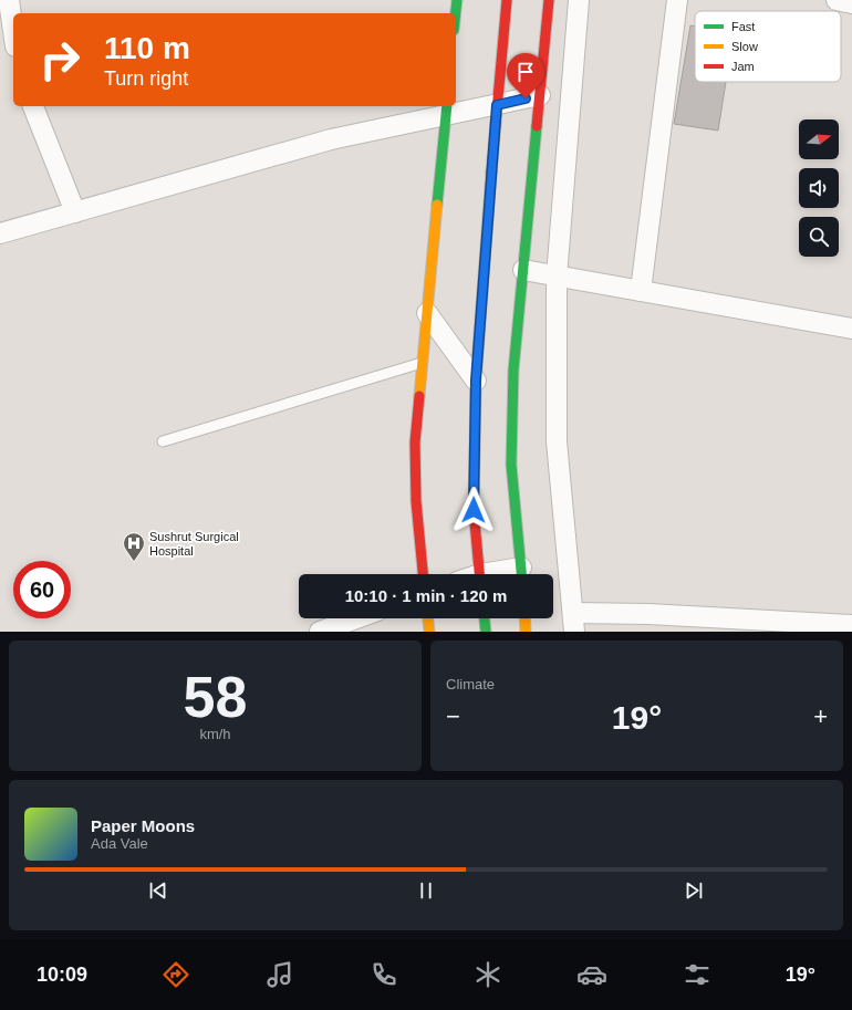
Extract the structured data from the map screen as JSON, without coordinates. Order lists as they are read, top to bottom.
{
  "places": {
    "hospital": ["Sushrut Surgical Hospital"]
  },
  "legend": ["Fast", "Slow", "Jam"],
  "north": "right",
  "page": {
    "turn": ["110 m", "Turn right"],
    "limit": "60",
    "trip": "10:10 · 1 min · 120 m",
    "tile": [
      ["58", "km/h"],
      "Climate"
    ],
    "heat": ["−", "19°", "+"],
    "song": ["Paper Moons", "Ada Vale"],
    "tabs": ["10:09", "19°"]
  }
}
